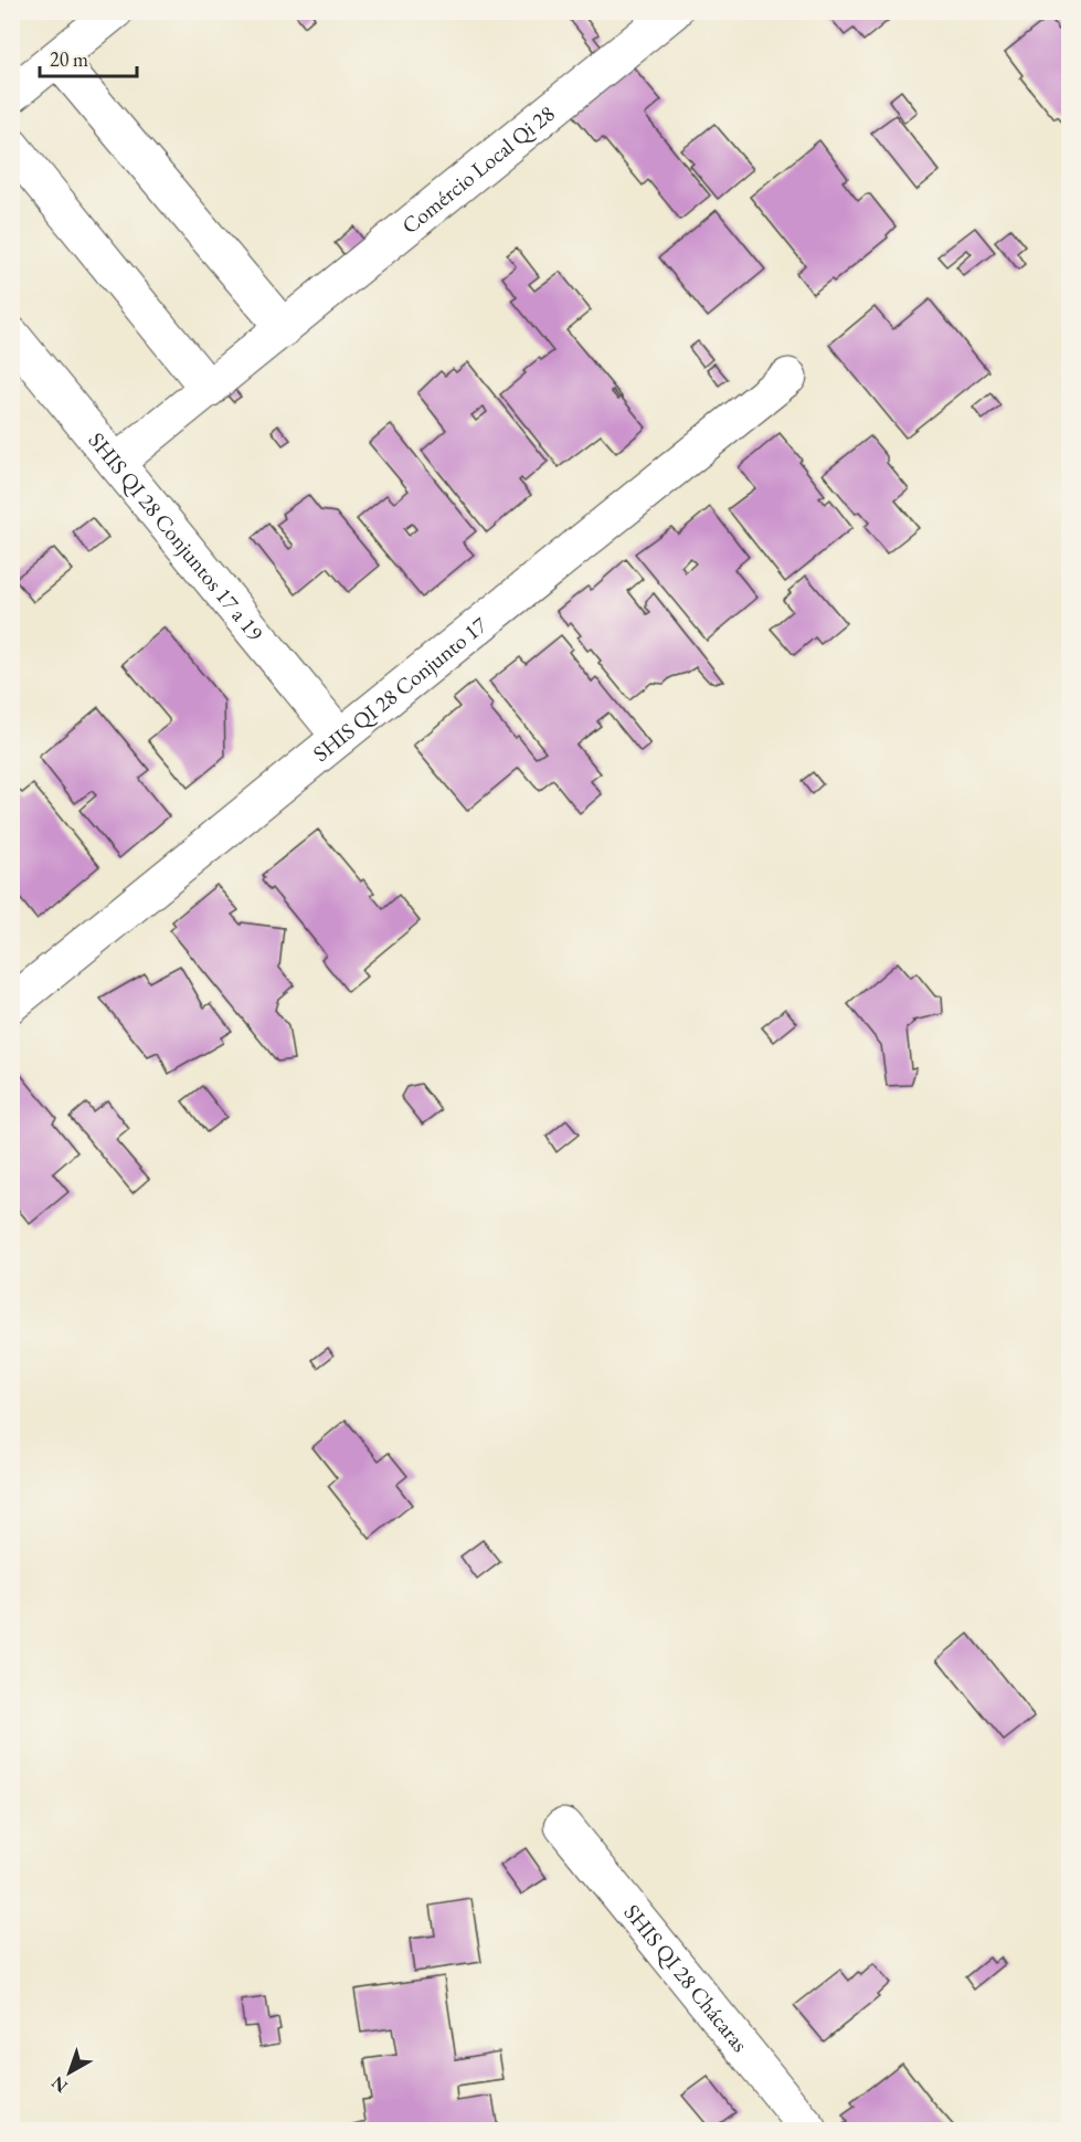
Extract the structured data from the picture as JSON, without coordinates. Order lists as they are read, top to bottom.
{
  "streets": {
    "street": [
      "Comércio Local Qi 28",
      "SHIS QI 28 Conjuntos 17 a 19",
      "SHIS QI 28 Conjunto 17",
      "SHIS QI 28 Chácaras"
    ]
  },
  "crossings": [
    ["Comércio Local Qi 28", "SHIS QI 28 Conjuntos 17 a 19"],
    ["SHIS QI 28 Conjuntos 17 a 19", "SHIS QI 28 Conjunto 17"]
  ],
  "scale_bar": "20 m",
  "north": "bottom left"
}
